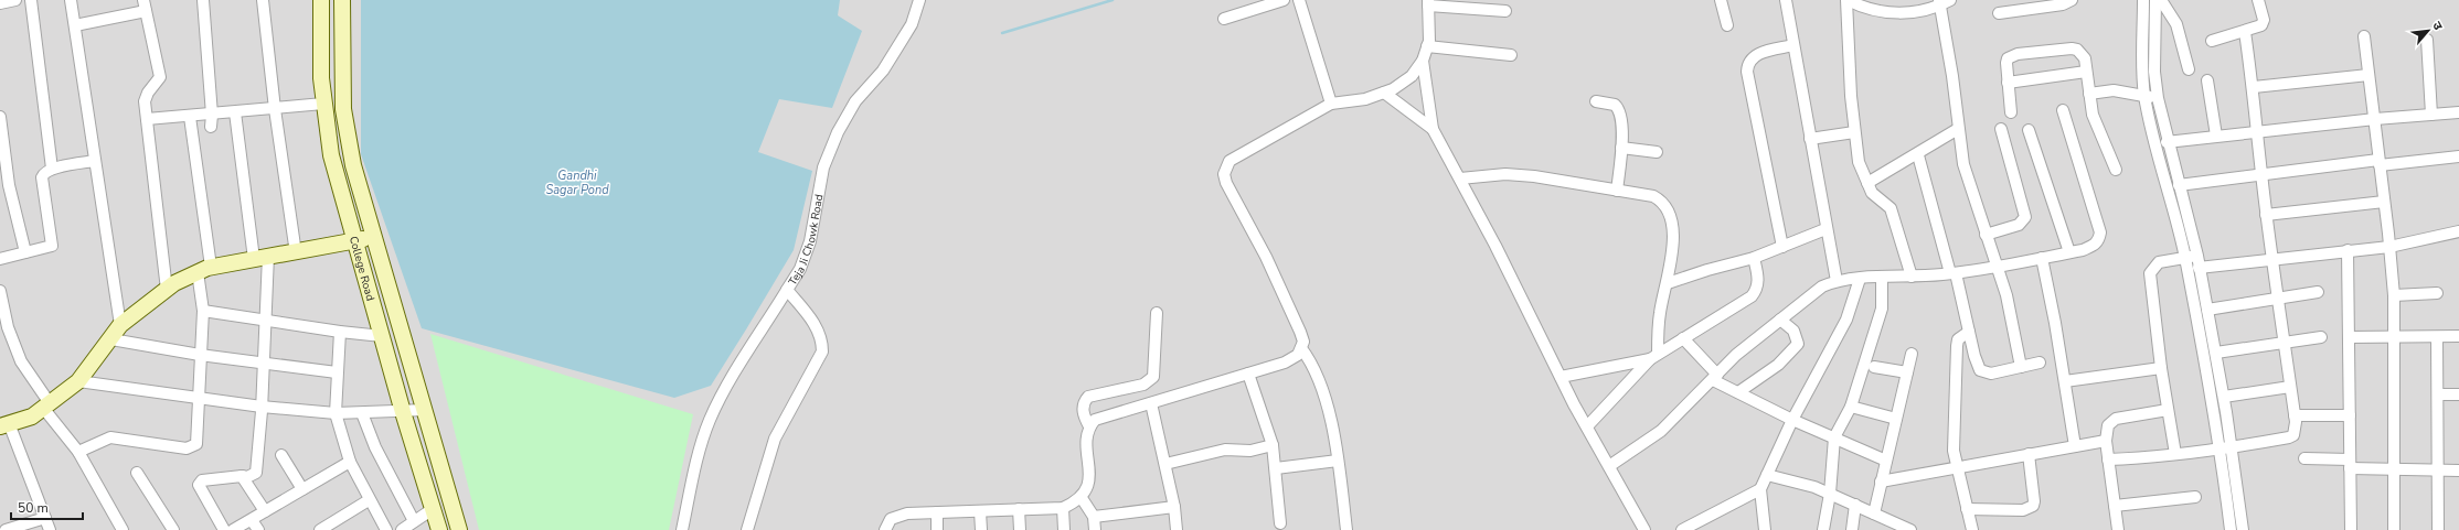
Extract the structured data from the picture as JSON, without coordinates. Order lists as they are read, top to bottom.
{
  "streets": {
    "main road": ["College Road"],
    "street": ["Teja Ji Chowk Road"]
  },
  "water": ["Gandhi Sagar Pond"],
  "scale_bar": "50 m",
  "north": "top right"
}
